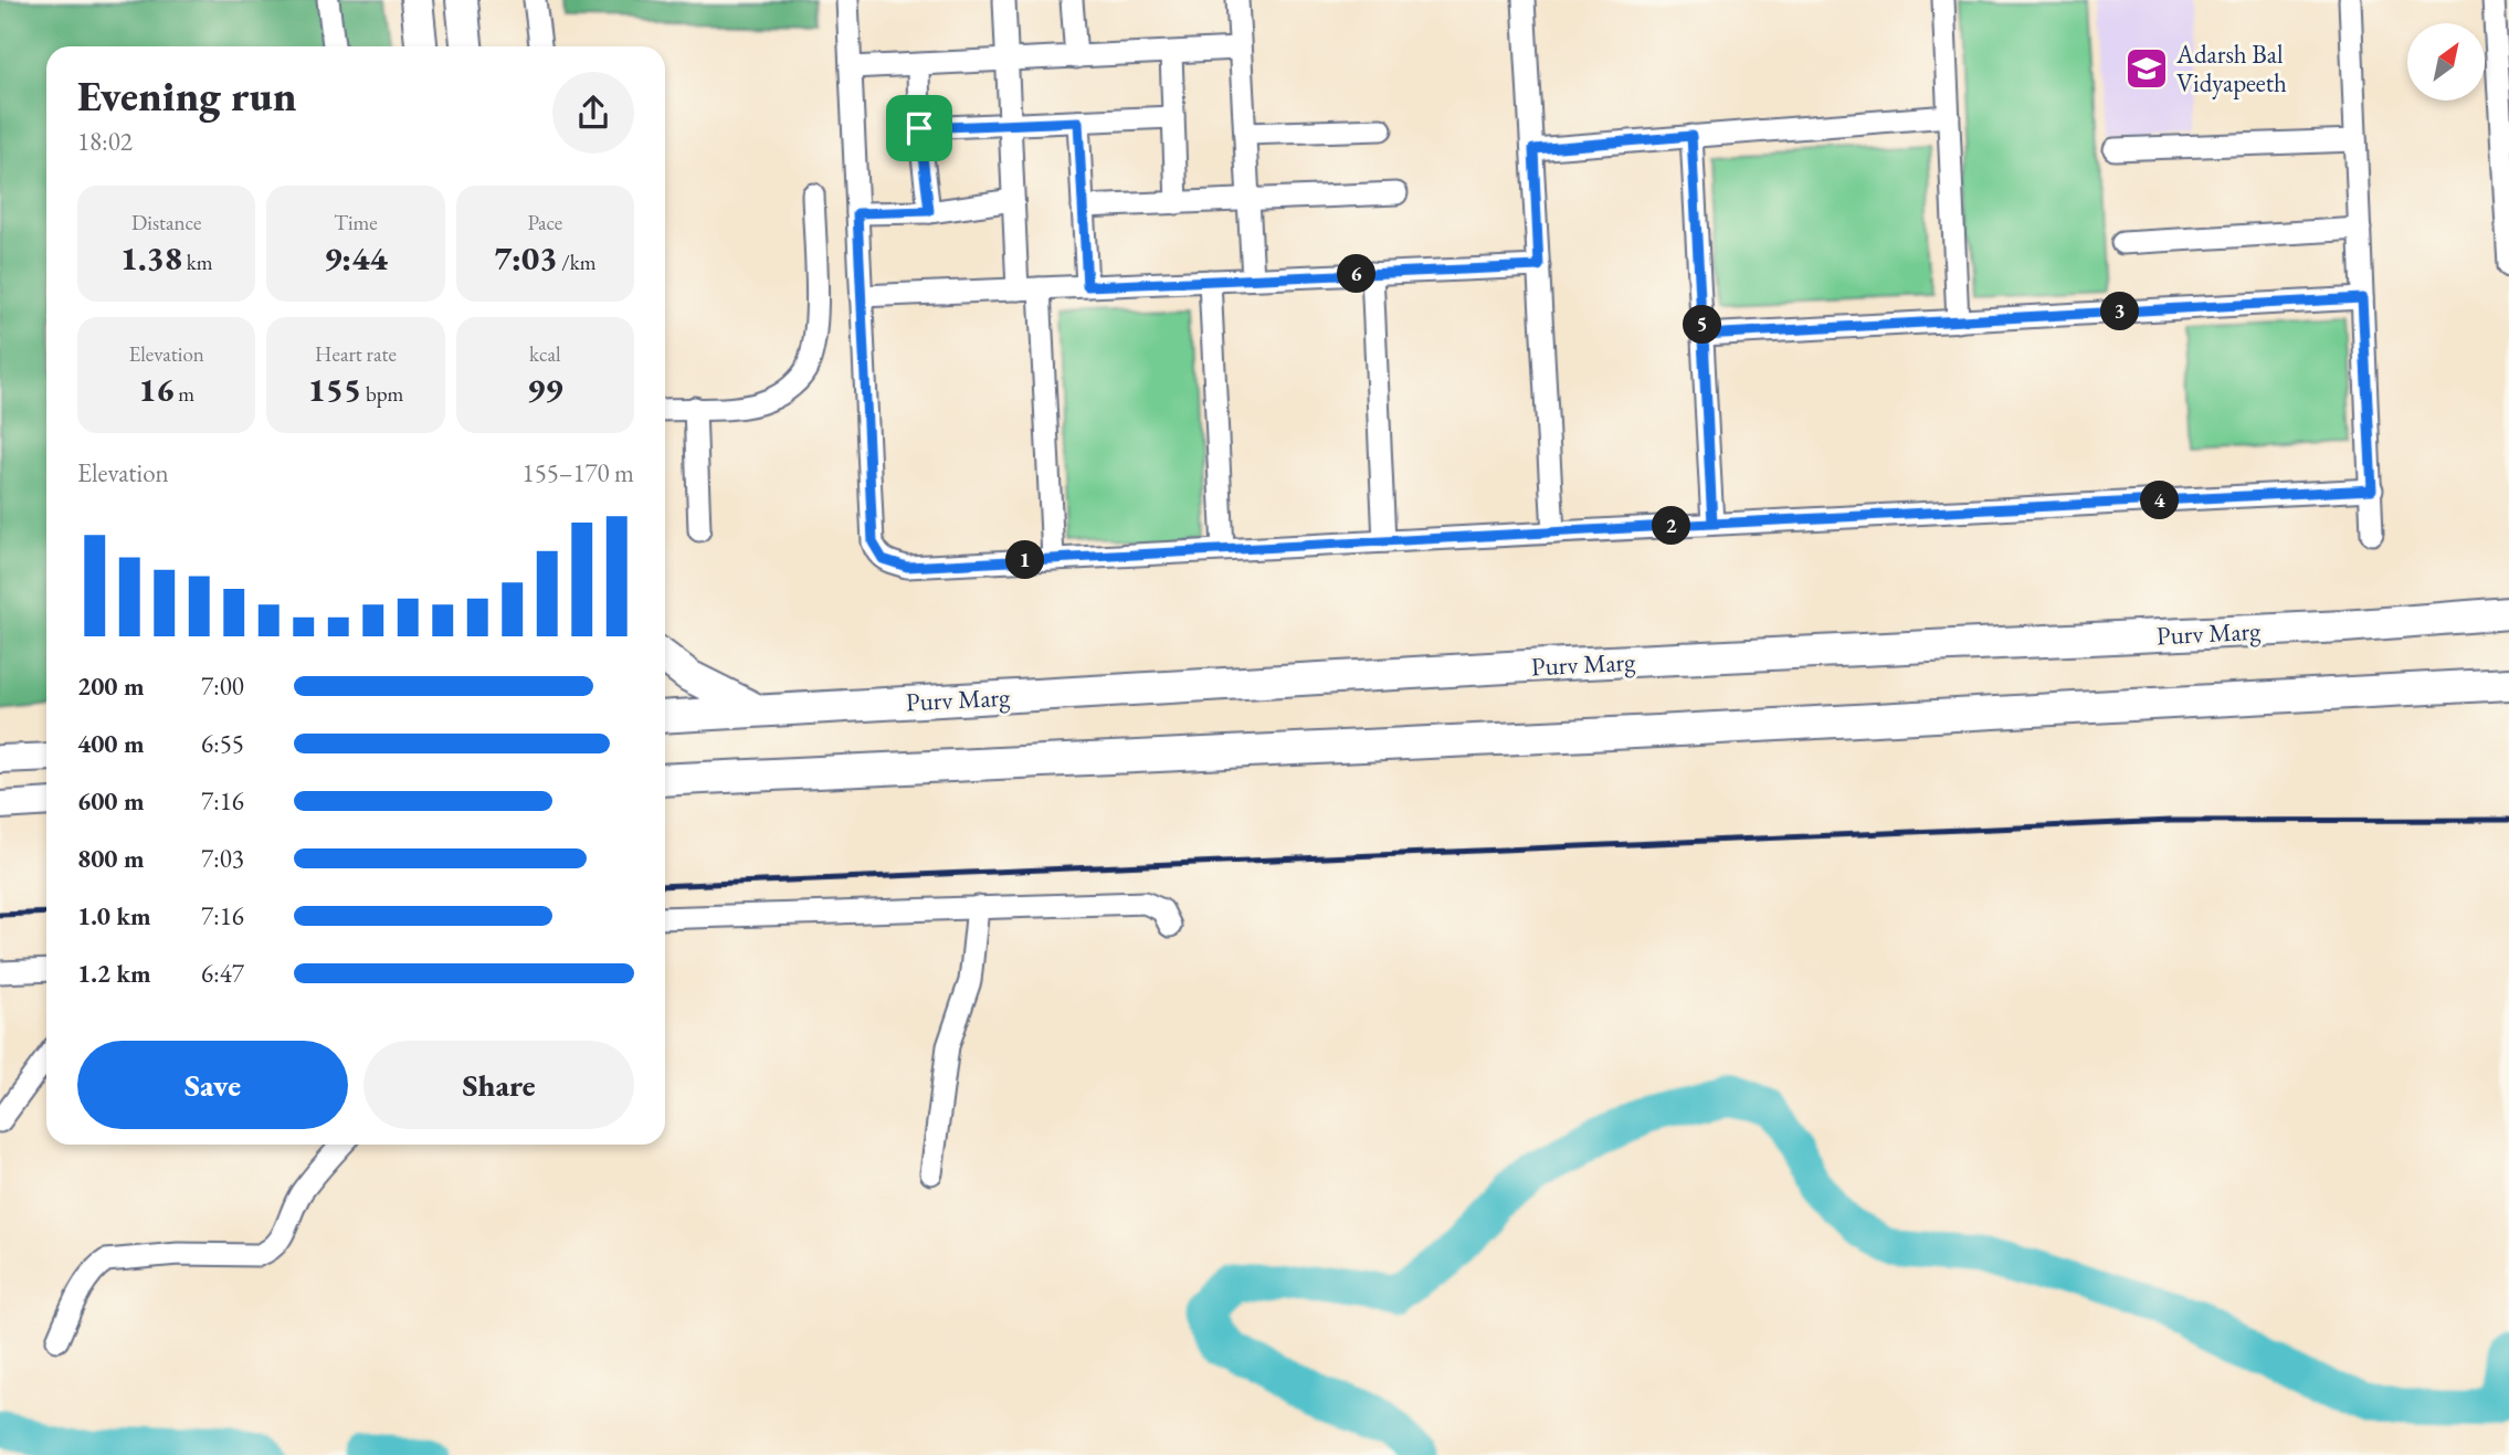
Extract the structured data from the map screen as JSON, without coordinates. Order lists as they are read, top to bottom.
{
  "streets": {
    "highway": ["Purv Marg"]
  },
  "places": {
    "school or university": ["Adarsh Bal Vidyapeeth"]
  },
  "north": "top right",
  "page": {
    "heading": ["Evening run", "18:02"],
    "stats": [
      ["Distance", "1.38 km"],
      ["Time", "9:44"],
      ["Pace", "7:03 /km"],
      ["Elevation", "16 m"],
      ["Heart rate", "155 bpm"],
      ["kcal", "99"]
    ],
    "pins": [
      "6",
      "3",
      "5",
      "4",
      "2",
      "1"
    ],
    "chart": ["Elevation", "155–170 m"],
    "list": [
      {
        "name": "200 m",
        "note": "7:00"
      },
      {
        "name": "400 m",
        "note": "6:55"
      },
      {
        "name": "600 m",
        "note": "7:16"
      },
      {
        "name": "800 m",
        "note": "7:03"
      },
      {
        "name": "1.0 km",
        "note": "7:16"
      },
      {
        "name": "1.2 km",
        "note": "6:47"
      }
    ],
    "buttons": ["Save", "Share"]
  }
}
